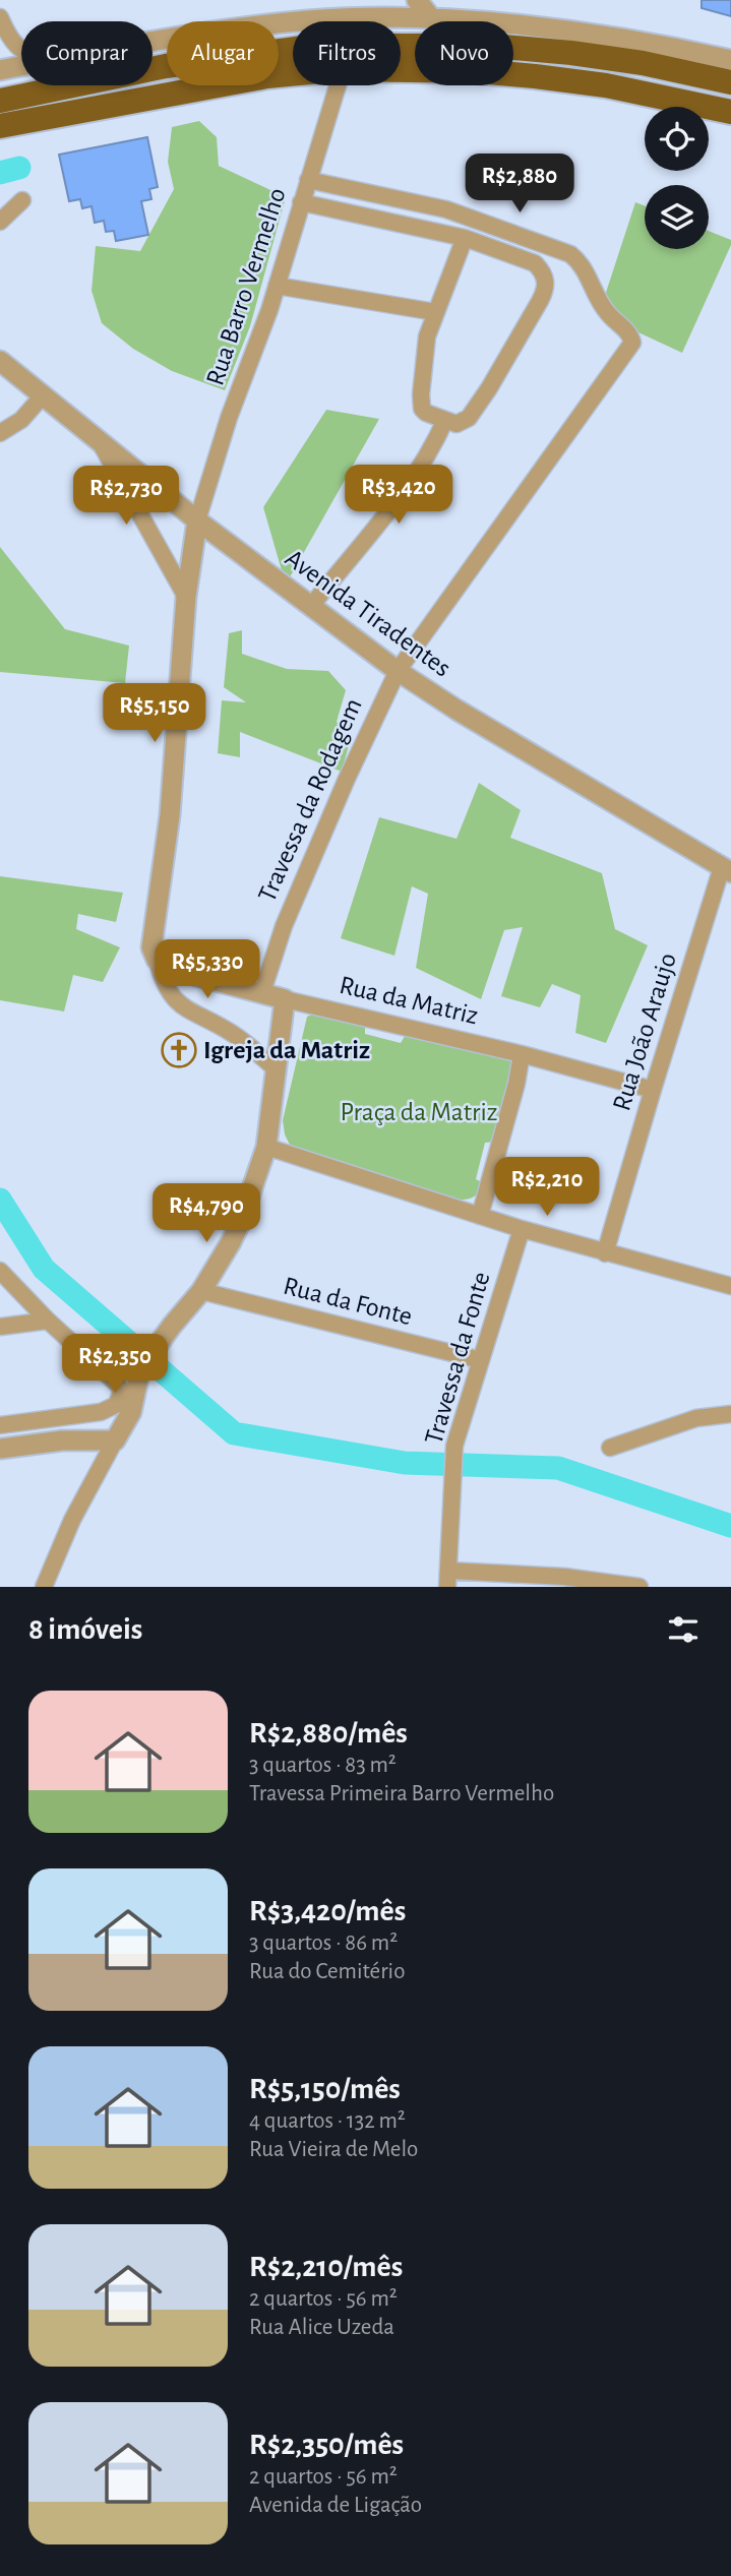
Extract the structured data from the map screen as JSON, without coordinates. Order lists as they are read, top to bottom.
{
  "streets": {
    "street": [
      "Rua Barro Vermelho",
      "Avenida Tiradentes",
      "Travessa da Rodagem",
      "Rua da Matriz",
      "Rua João Araujo",
      "Rua da Fonte",
      "Travessa da Fonte"
    ]
  },
  "crossings": [
    ["Rua Barro Vermelho", "Avenida Tiradentes"],
    ["Rua Barro Vermelho", "Travessa da Rodagem"],
    ["Avenida Tiradentes", "Travessa da Rodagem"],
    ["Avenida Tiradentes", "Rua João Araujo"],
    ["Travessa da Rodagem", "Rua da Matriz"],
    ["Rua da Matriz", "Rua João Araujo"],
    ["Rua da Fonte", "Travessa da Fonte"]
  ],
  "parks": ["Praça da Matriz"],
  "places": {
    "church": ["Igreja da Matriz"]
  },
  "page": {
    "chip": [
      "Comprar",
      "Alugar",
      "Filtros",
      "Novo"
    ],
    "price": [
      "R$2,880",
      "R$3,420",
      "R$2,730",
      "R$5,150",
      "R$5,330",
      "R$2,210",
      "R$4,790",
      "R$2,350"
    ],
    "heading": "8 imóveis",
    "list": [
      {
        "name": "R$2,880/mês",
        "note": "3 quartos · 83 m² · Travessa Primeira Barro Vermelho"
      },
      {
        "name": "R$3,420/mês",
        "note": "3 quartos · 86 m² · Rua do Cemitério"
      },
      {
        "name": "R$5,150/mês",
        "note": "4 quartos · 132 m² · Rua Vieira de Melo"
      },
      {
        "name": "R$2,210/mês",
        "note": "2 quartos · 56 m² · Rua Alice Uzeda"
      },
      {
        "name": "R$2,350/mês",
        "note": "2 quartos · 56 m² · Avenida de Ligação"
      }
    ]
  }
}
